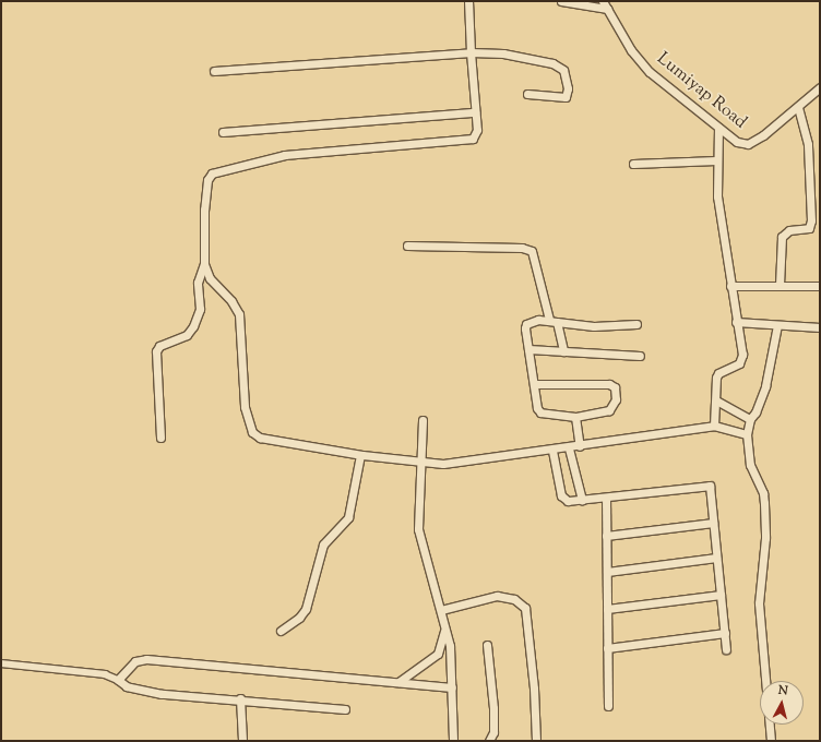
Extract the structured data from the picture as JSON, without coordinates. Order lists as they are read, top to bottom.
{
  "streets": {
    "street": ["Lumiyap Road"]
  },
  "north": "top"
}
